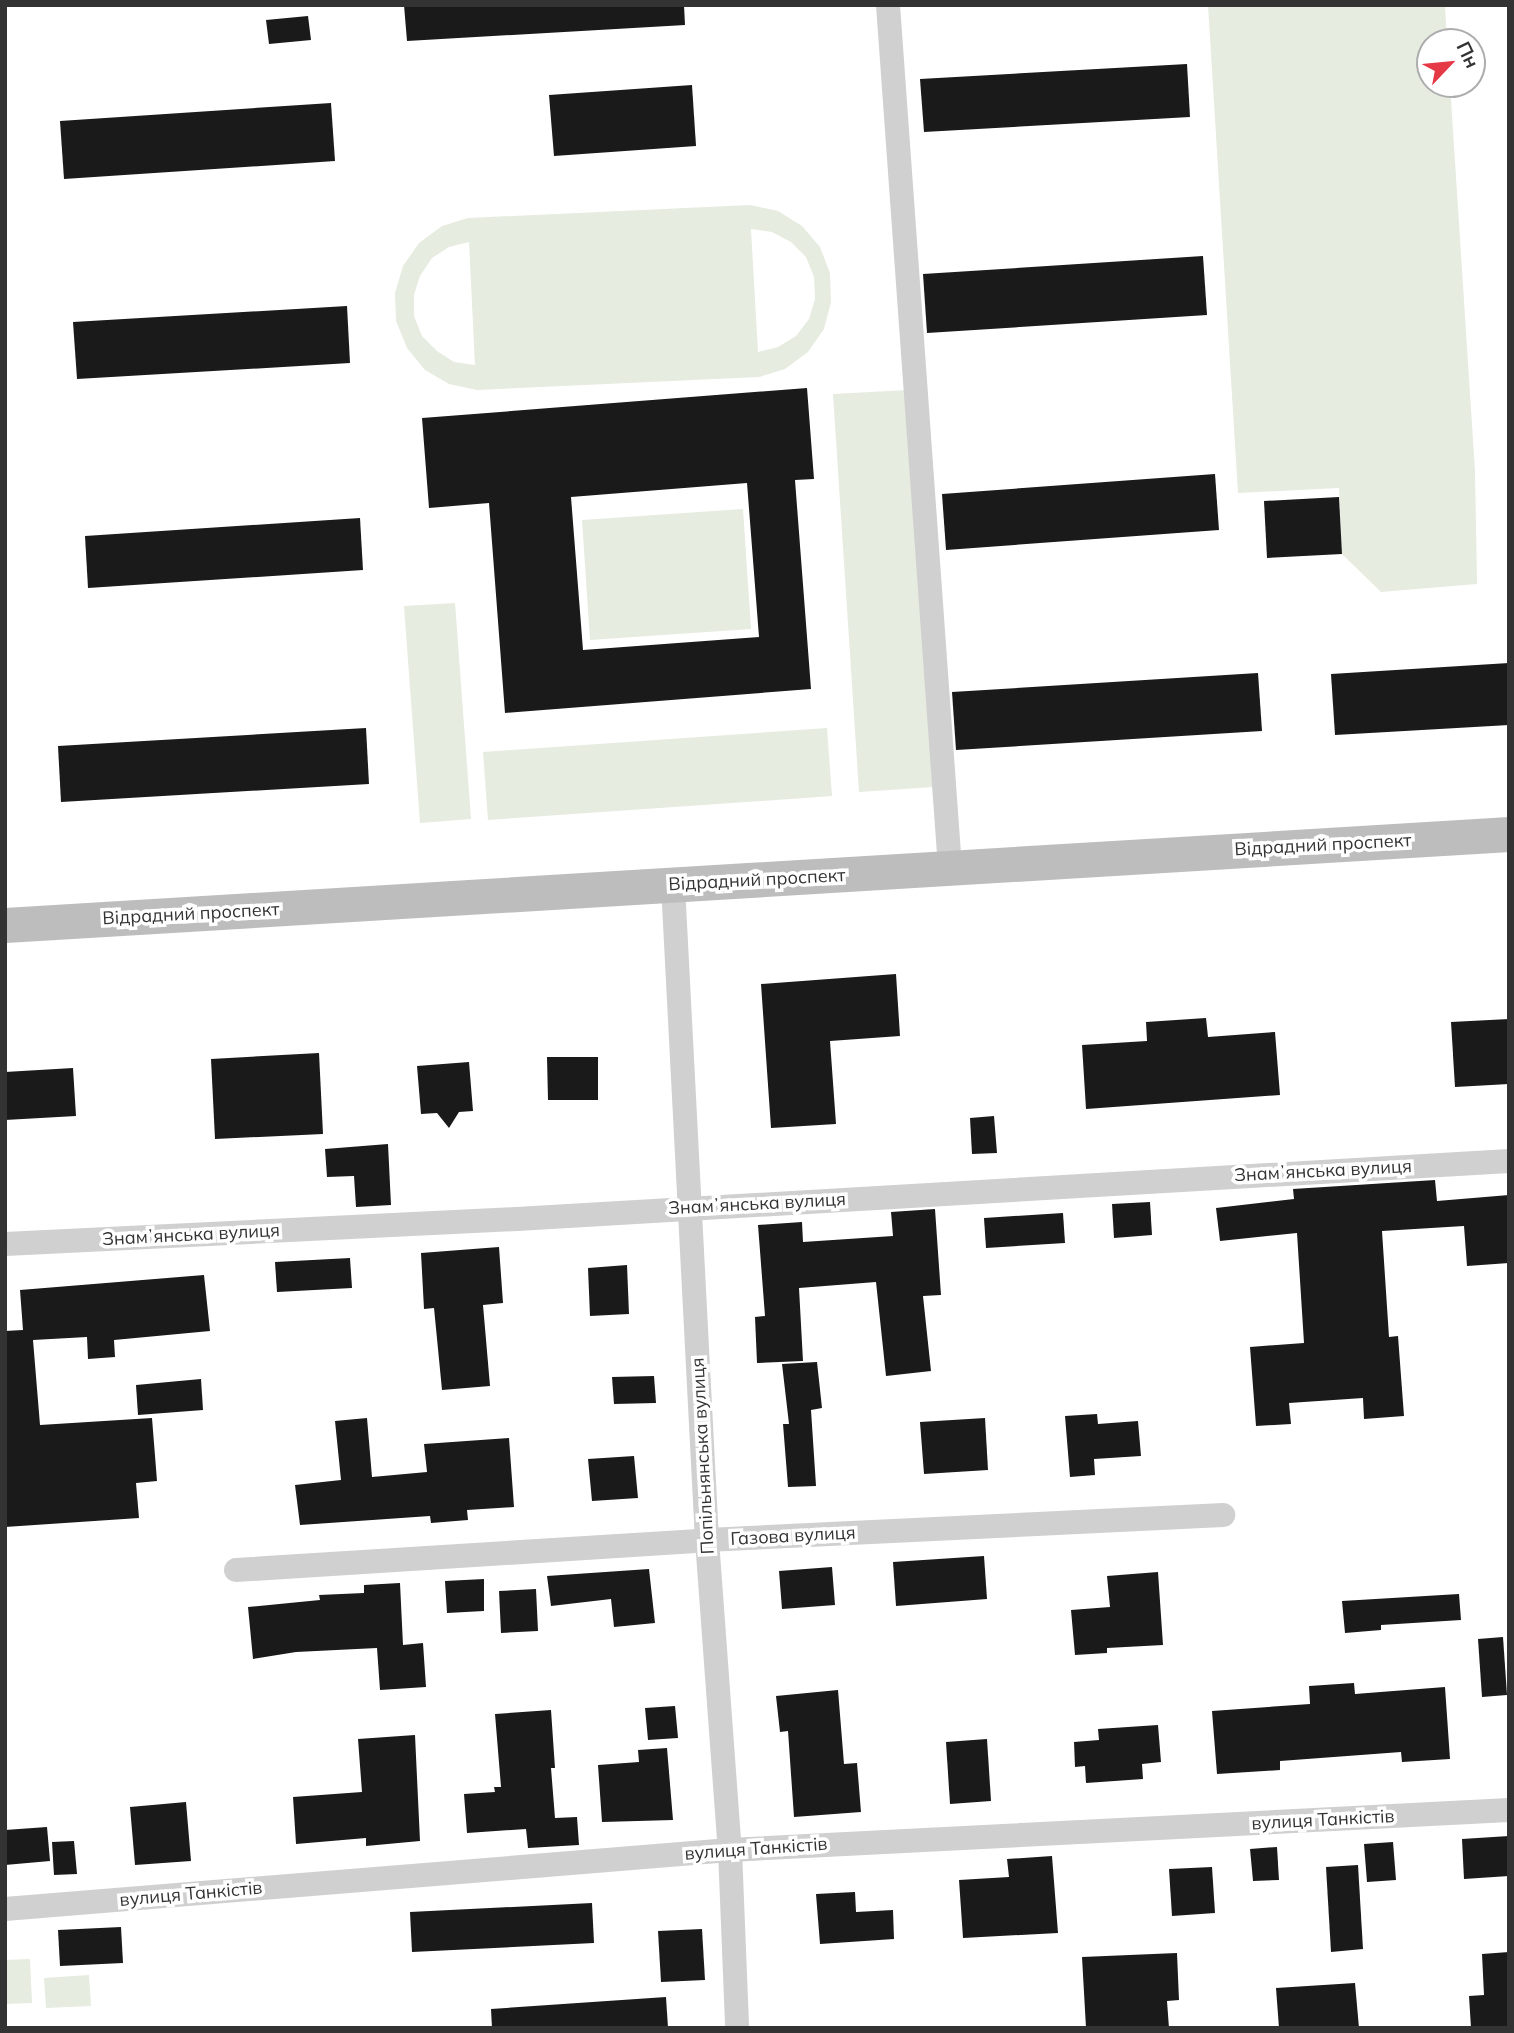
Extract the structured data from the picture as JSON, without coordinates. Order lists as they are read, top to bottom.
{
  "streets": {
    "main road": ["Відрадний проспект"],
    "street": [
      "Знамʼянська вулиця",
      "Попільнянська вулиця",
      "Газова вулиця",
      "вулиця Танкістів"
    ]
  },
  "crossings": [
    ["Відрадний проспект", "Попільнянська вулиця"],
    ["Знамʼянська вулиця", "Попільнянська вулиця"],
    ["Попільнянська вулиця", "Газова вулиця"],
    ["Попільнянська вулиця", "вулиця Танкістів"]
  ],
  "north": "top right"
}
